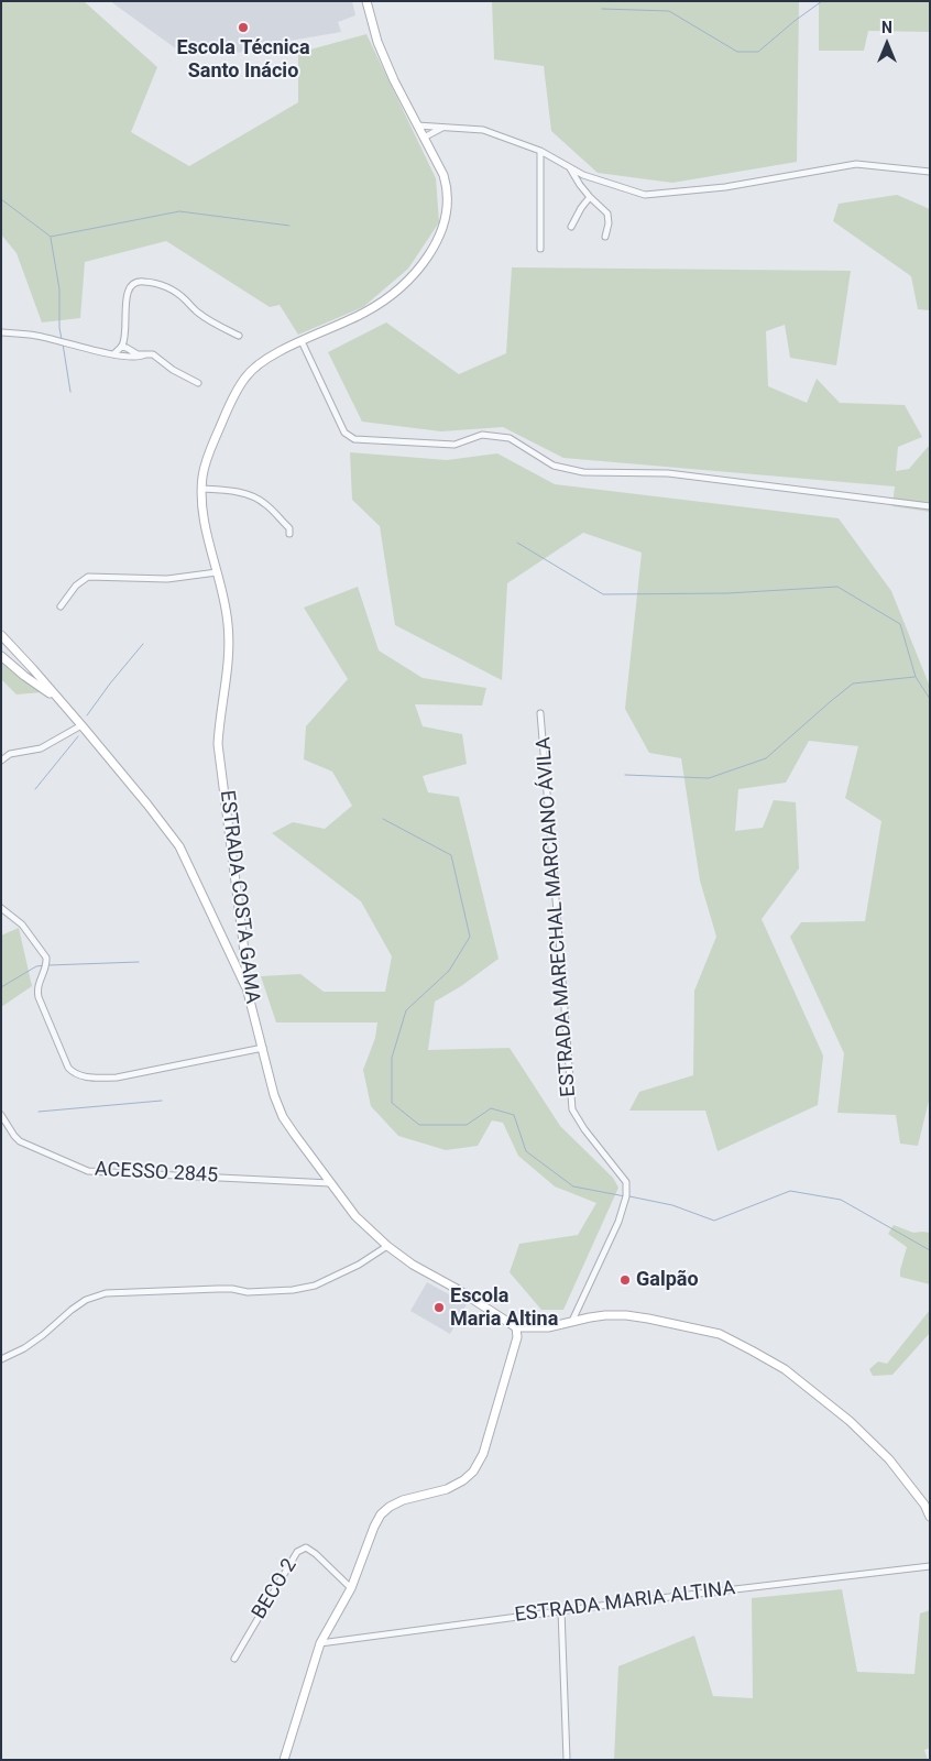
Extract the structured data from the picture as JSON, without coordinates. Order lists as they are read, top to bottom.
{
  "streets": {
    "main road": ["ESTRADA COSTA GAMA"],
    "street": [
      "ESTRADA MARECHAL MARCIANO ÁVILA",
      "ACESSO 2845",
      "BECO 2",
      "ESTRADA MARIA ALTINA"
    ]
  },
  "crossings": [
    ["ESTRADA COSTA GAMA", "ACESSO 2845"]
  ],
  "places": ["Escola Técnica Santo Inácio", "Galpão", "Escola Maria Altina"],
  "north": "top"
}
